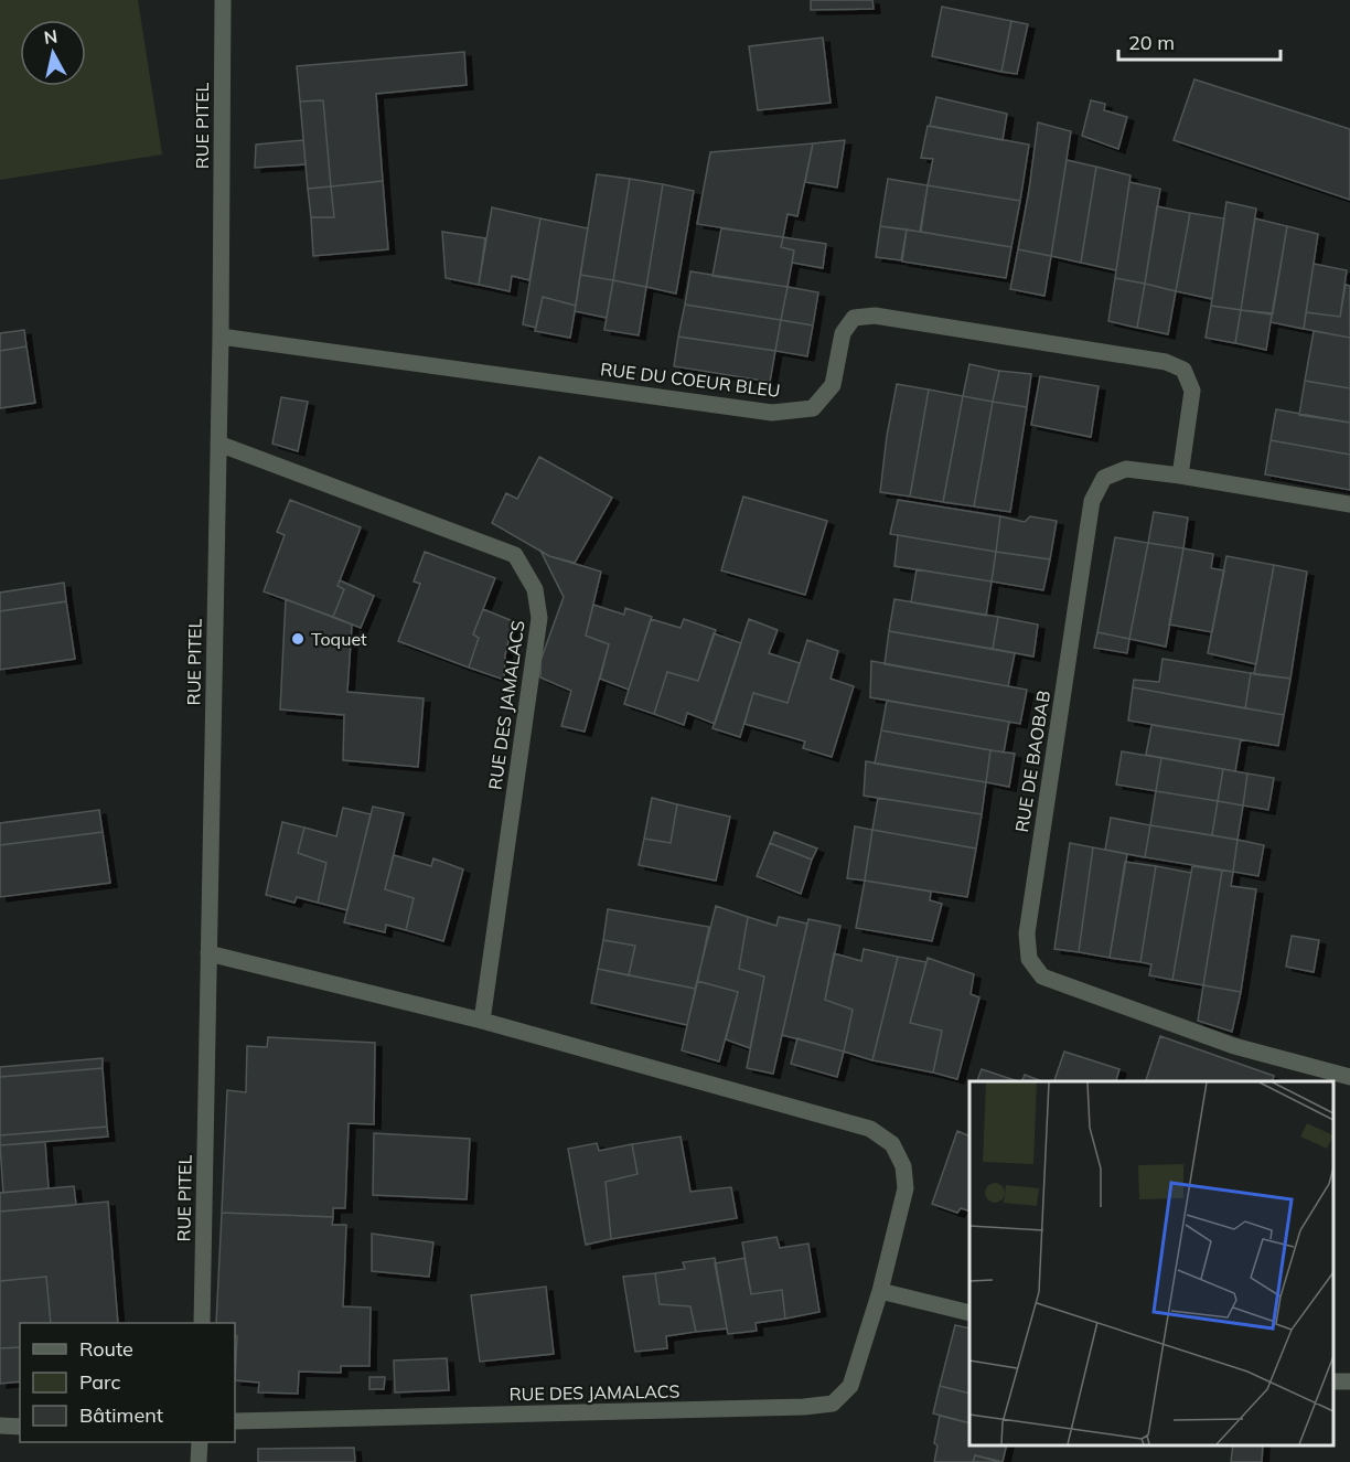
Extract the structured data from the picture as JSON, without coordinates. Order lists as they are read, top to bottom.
{
  "streets": {
    "street": [
      "RUE PITEL",
      "RUE DU COEUR BLEU",
      "RUE DES JAMALACS",
      "RUE DE BAOBAB"
    ]
  },
  "crossings": [
    ["RUE PITEL", "RUE DU COEUR BLEU"],
    ["RUE PITEL", "RUE DES JAMALACS"],
    ["RUE DU COEUR BLEU", "RUE DE BAOBAB"]
  ],
  "places": ["Toquet"],
  "legend": ["Route", "Parc", "Bâtiment"],
  "scale_bar": "20 m",
  "north": "top"
}
